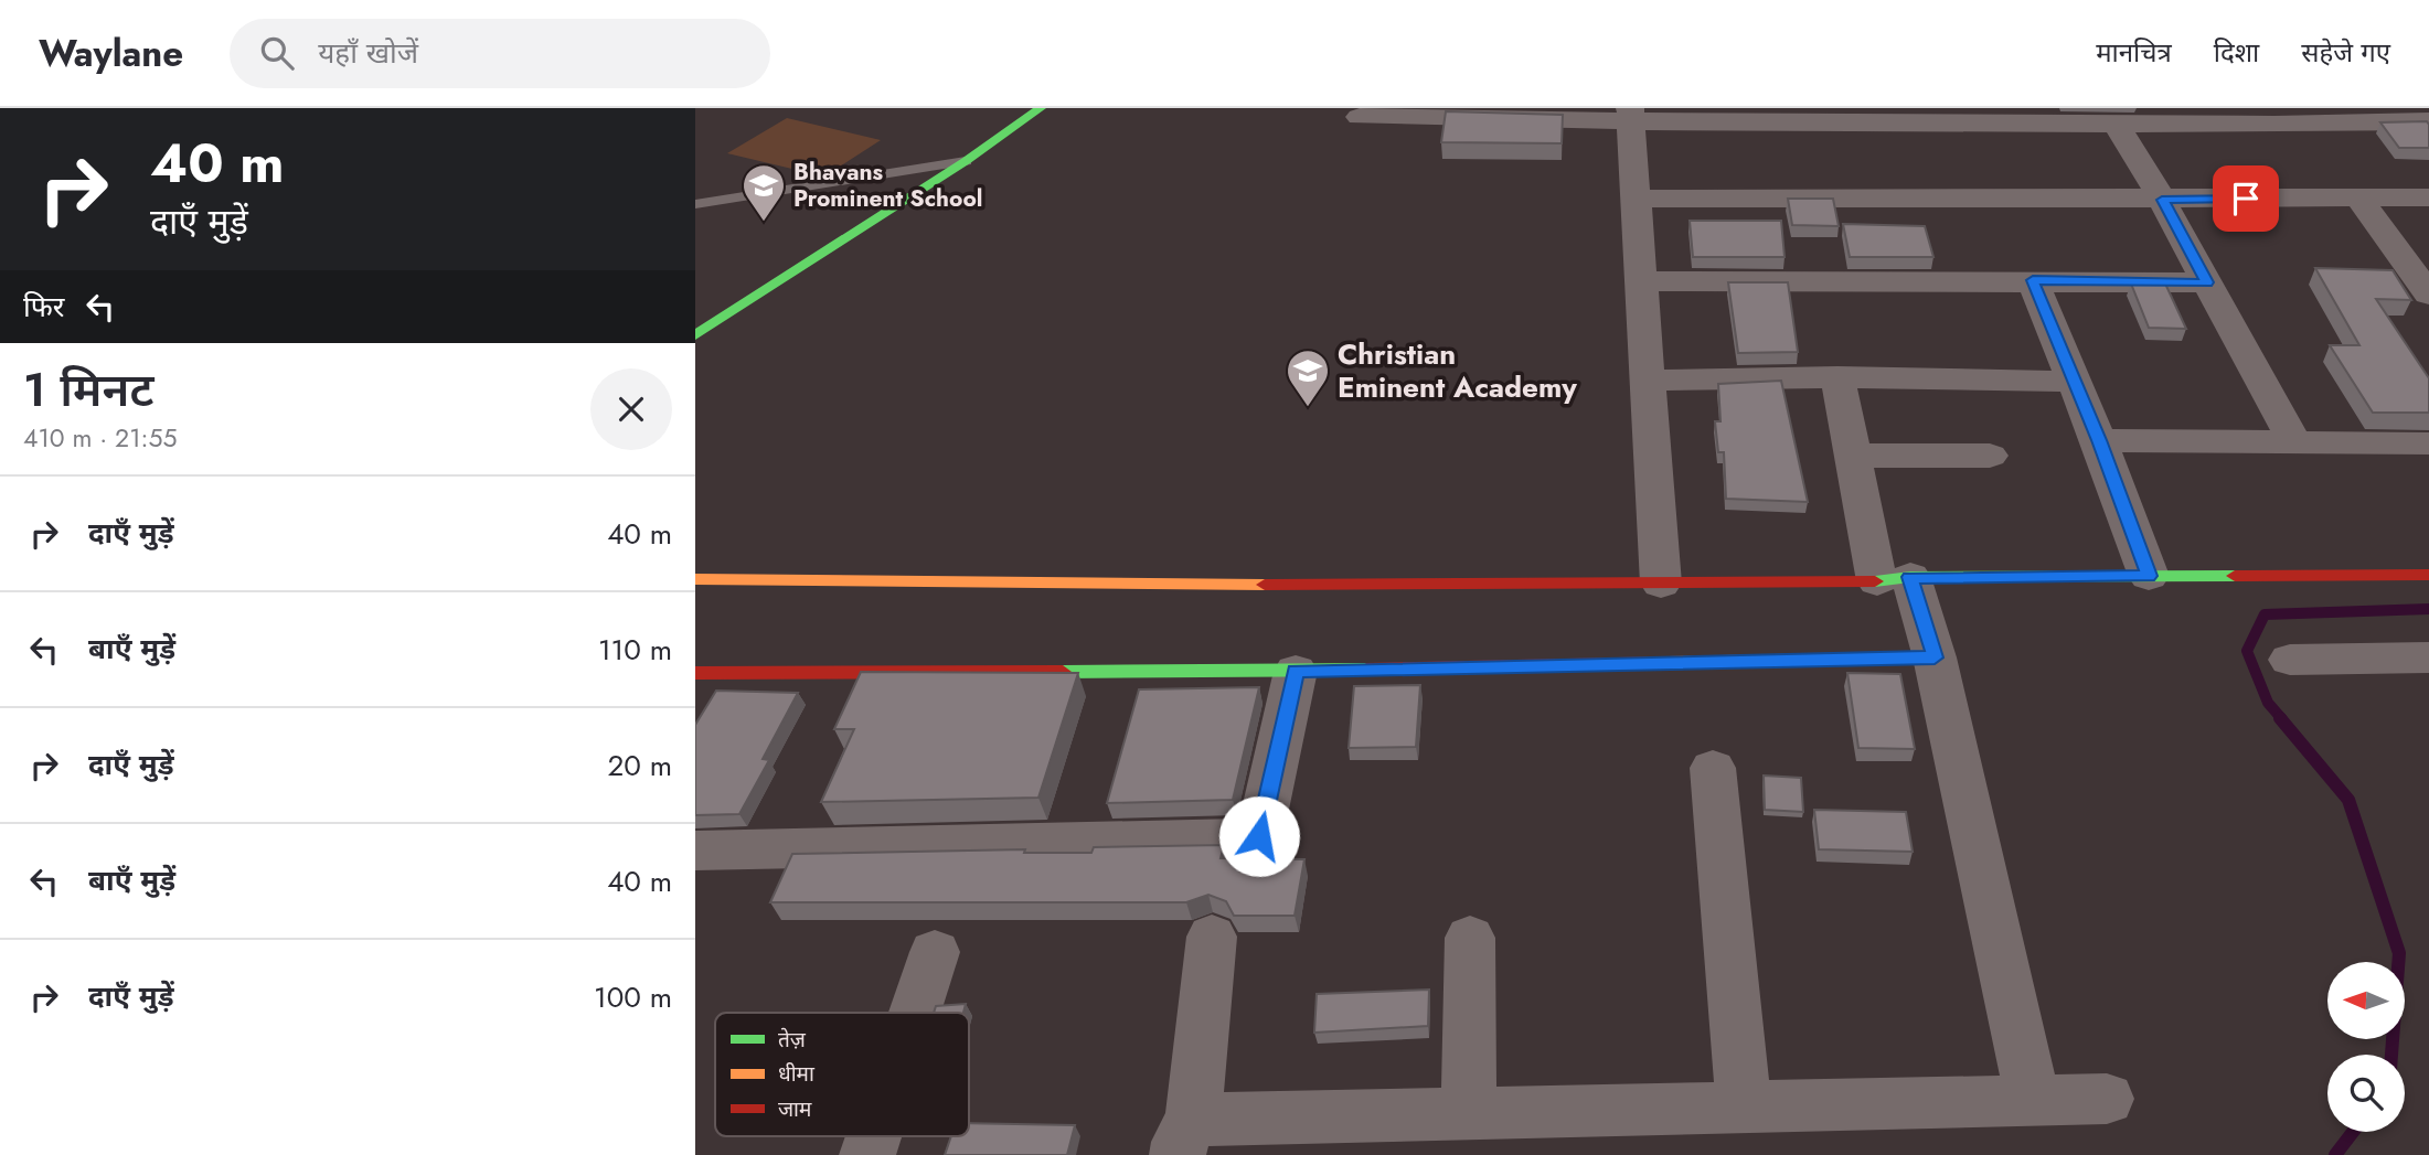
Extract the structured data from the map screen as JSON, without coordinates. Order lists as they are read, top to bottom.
{
  "places": {
    "school or university": ["Bhavans Prominent School", "Christian Eminent Academy"]
  },
  "legend": ["तेज़", "धीमा", "जाम"],
  "north": "left",
  "page": {
    "header": "Waylane",
    "search": "यहाँ खोजें",
    "nav": ["मानचित्र", "दिशा", "सहेजे गए"],
    "turn": ["40 m", "दाएँ मुड़ें"],
    "then": "फिर",
    "heading": ["1 मिनट", "410 m · 21:55"],
    "list": [
      {
        "name": "दाएँ मुड़ें",
        "value": "40 m"
      },
      {
        "name": "बाएँ मुड़ें",
        "value": "110 m"
      },
      {
        "name": "दाएँ मुड़ें",
        "value": "20 m"
      },
      {
        "name": "बाएँ मुड़ें",
        "value": "40 m"
      },
      {
        "name": "दाएँ मुड़ें",
        "value": "100 m"
      }
    ]
  }
}
